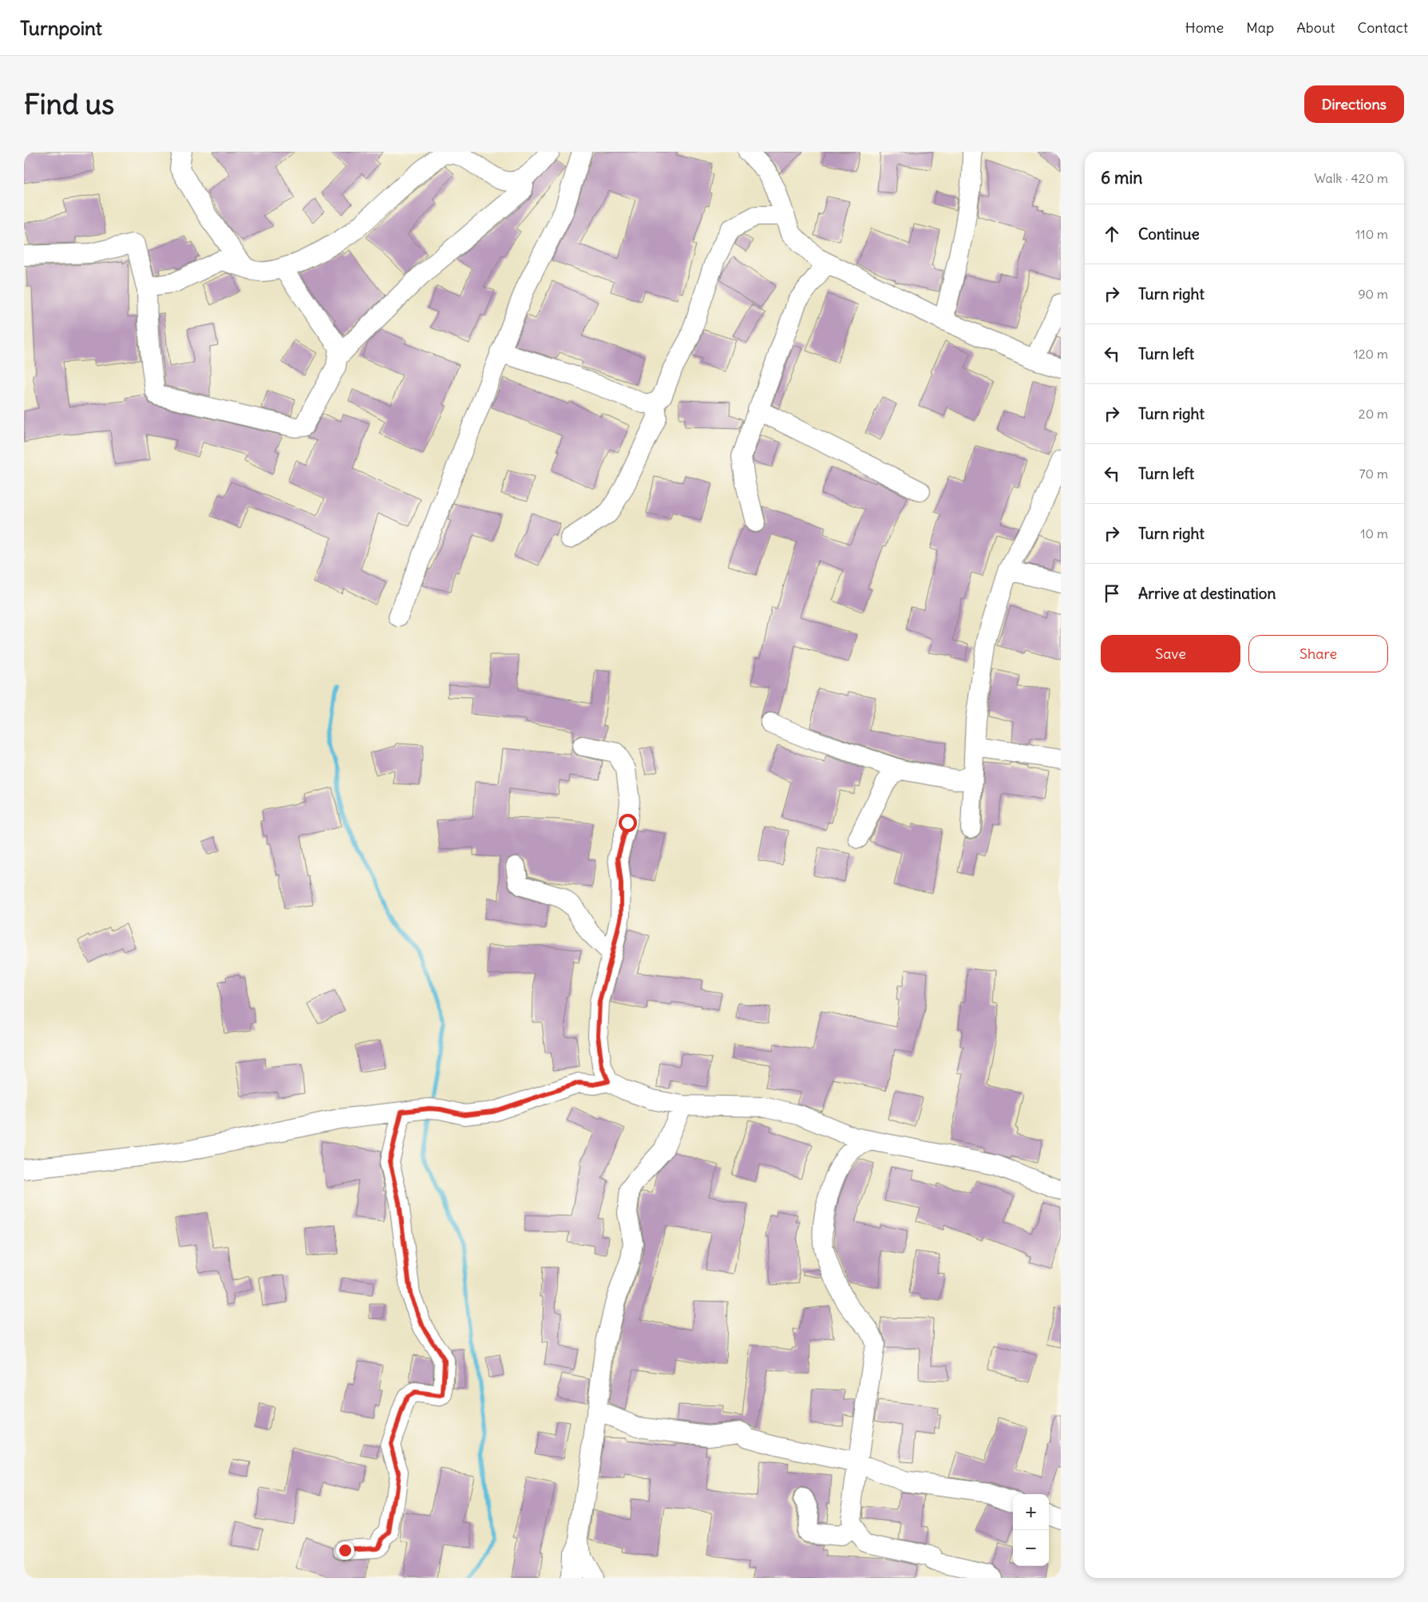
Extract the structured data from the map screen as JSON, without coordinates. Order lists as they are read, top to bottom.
{
  "page": {
    "header": "Turnpoint",
    "nav": [
      "Home",
      "Map",
      "About",
      "Contact"
    ],
    "buttons": [
      "Directions",
      ["Save", "Share"]
    ],
    "title": "Find us",
    "heading": ["6 min", "Walk · 420 m"],
    "list": [
      ["Continue", "110 m"],
      ["Turn right", "90 m"],
      ["Turn left", "120 m"],
      ["Turn right", "20 m"],
      ["Turn left", "70 m"],
      ["Turn right", "10 m"],
      "Arrive at destination"
    ],
    "map_buttons": ["+", "−"]
  }
}
